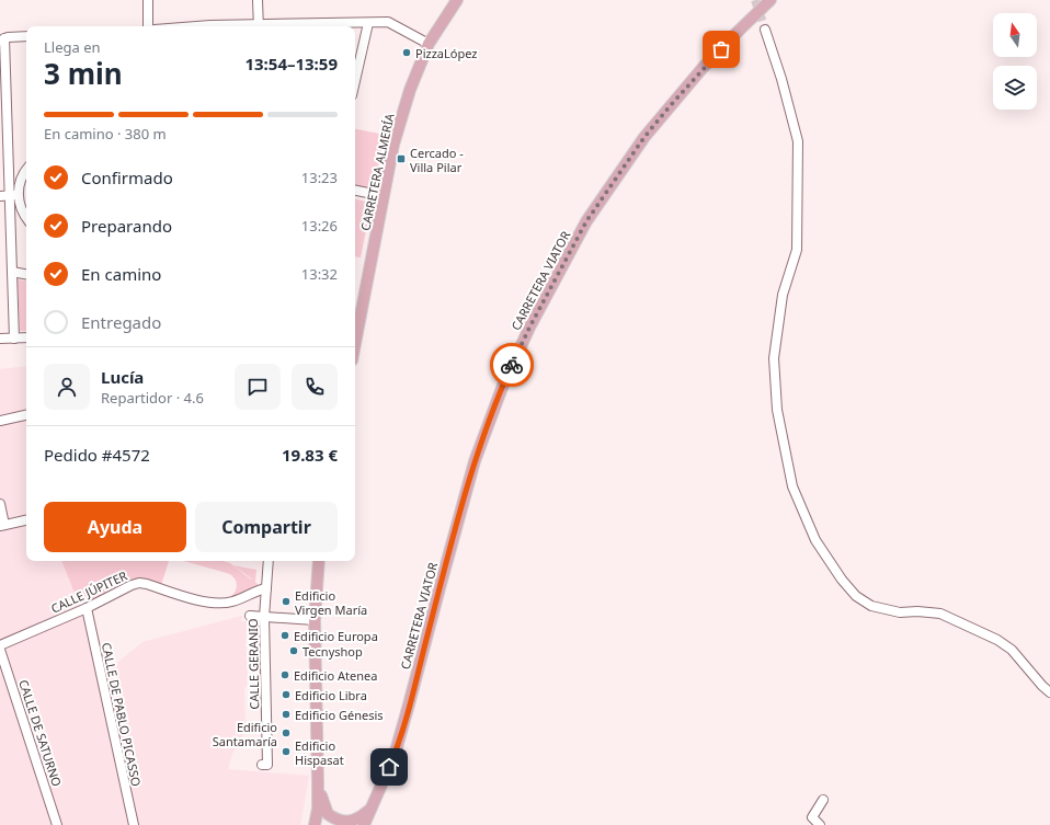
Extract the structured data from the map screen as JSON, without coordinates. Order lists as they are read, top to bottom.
{
  "streets": {
    "main road": ["CARRETERA ALMERÍA", "CARRETERA VIATOR"],
    "street": [
      "CALLE JÚPITER",
      "CALLE GERANIO",
      "CALLE DE PABLO PICASSO",
      "CALLE DE SATURNO"
    ]
  },
  "crossings": [
    ["CALLE JÚPITER", "CALLE GERANIO"],
    ["CALLE JÚPITER", "CALLE DE PABLO PICASSO"]
  ],
  "places": {
    "other": [
      "PizzaLópez",
      "Edificio Virgen María",
      "Edificio Europa",
      "Tecnyshop",
      "Edificio Atenea",
      "Edificio Libra",
      "Edificio Génesis",
      "Edificio Santamaría",
      "Edificio Hispasat"
    ],
    "transit": ["Cercado - Villa Pilar"]
  },
  "north": "top",
  "page": {
    "heading": ["3 min", "Llega en", "13:54–13:59"],
    "panel": [
      "Lucía",
      "Repartidor · 4.6",
      "Pedido #4572",
      "19.83 €"
    ],
    "bar": "En camino · 380 m",
    "list": [
      ["Confirmado", "13:23"],
      ["Preparando", "13:26"],
      ["En camino", "13:32"],
      "Entregado"
    ],
    "buttons": ["Ayuda", "Compartir"]
  }
}
